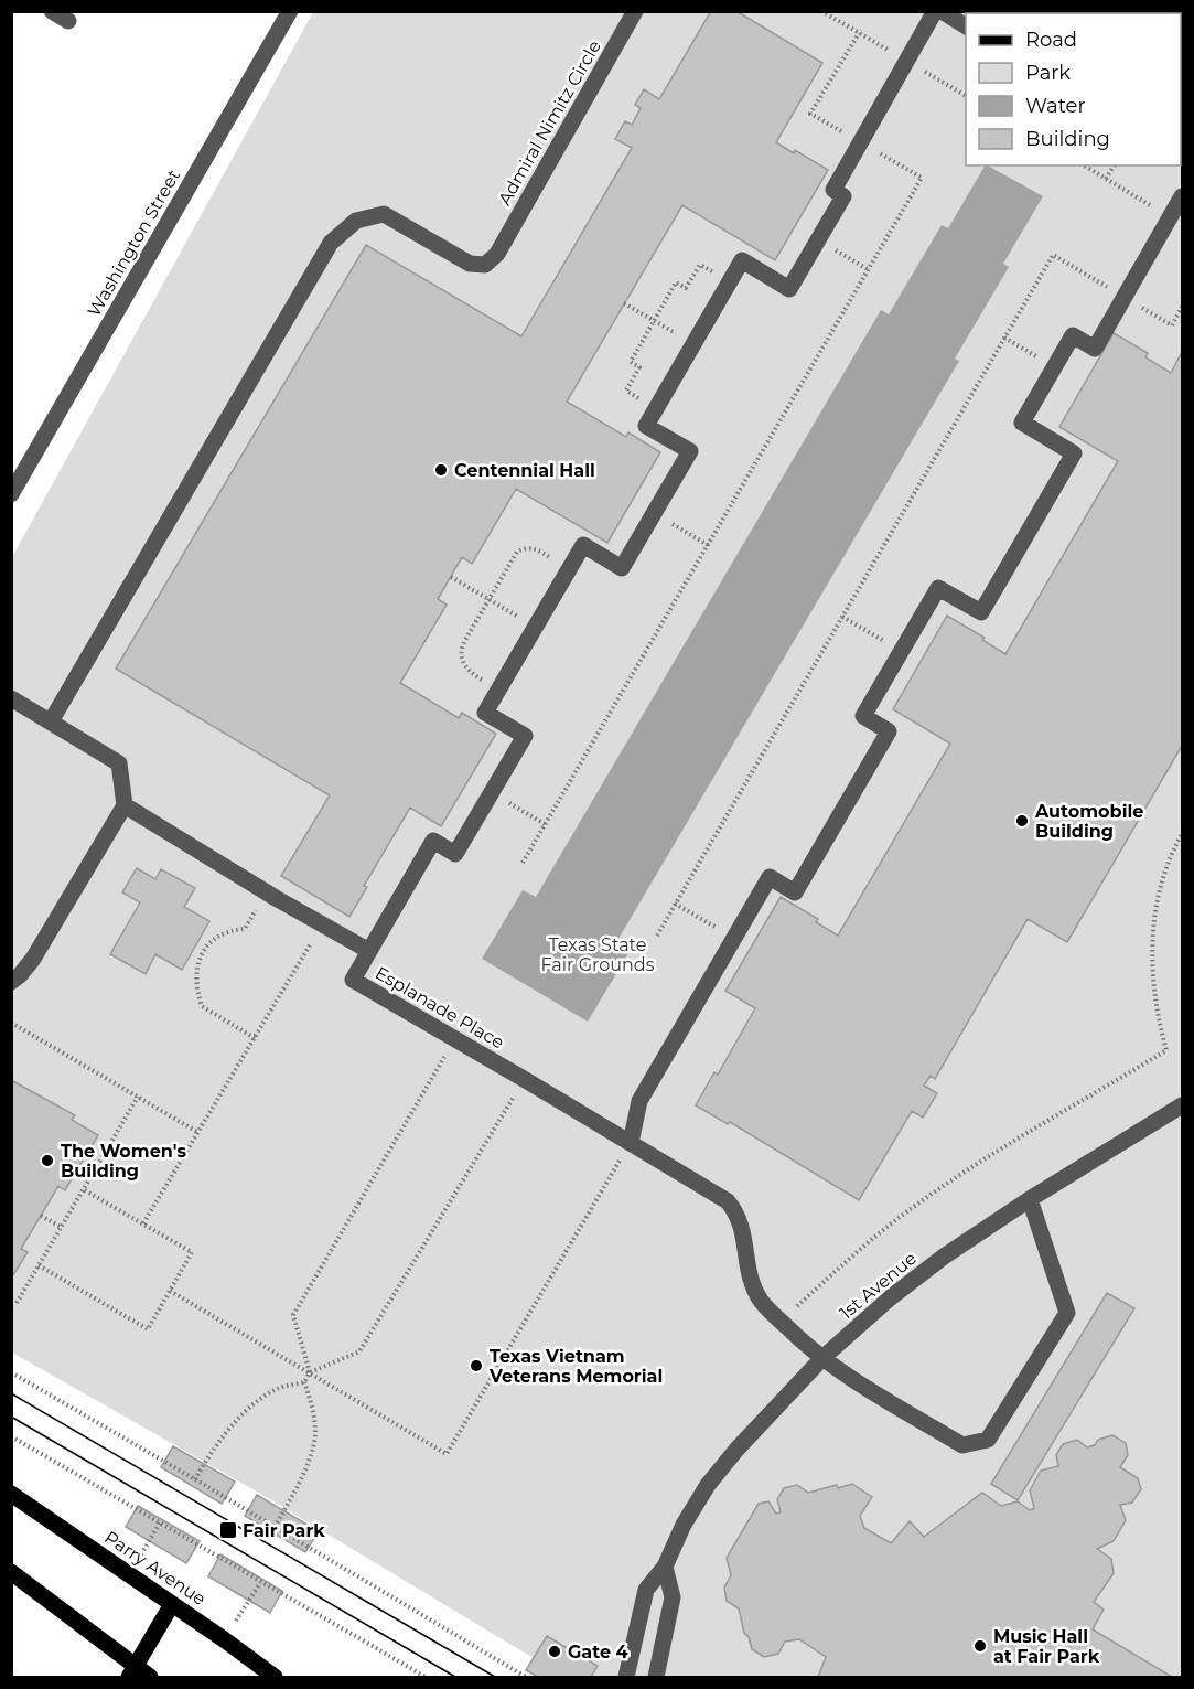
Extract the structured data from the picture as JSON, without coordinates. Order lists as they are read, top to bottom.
{
  "streets": {
    "main road": ["Parry Avenue"],
    "street": [
      "Admiral Nimitz Circle",
      "Washington Street",
      "Esplanade Place",
      "1st Avenue"
    ]
  },
  "crossings": [
    ["Esplanade Place", "1st Avenue"]
  ],
  "parks": ["Texas State Fair Grounds"],
  "places": {
    "other": [
      "Centennial Hall",
      "Automobile Building",
      "The Women's Building",
      "Texas Vietnam Veterans Memorial",
      "Music Hall at Fair Park",
      "Gate 4"
    ],
    "transit": ["Fair Park"]
  },
  "legend": [
    "Road",
    "Park",
    "Water",
    "Building"
  ]
}
